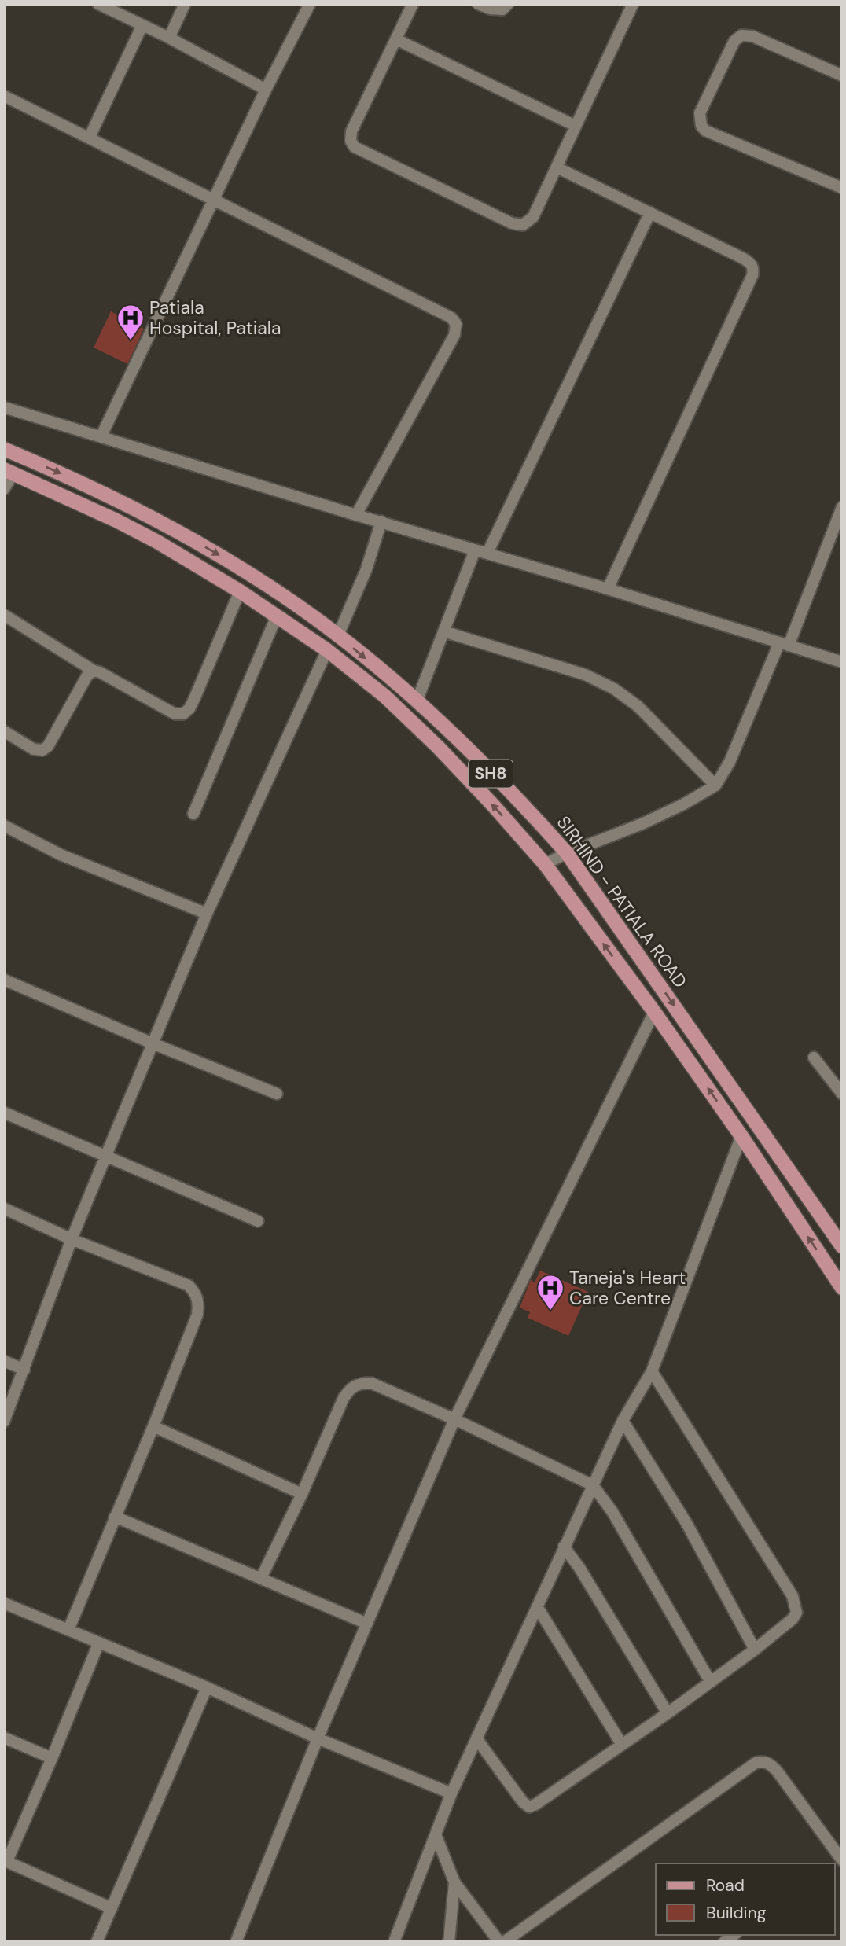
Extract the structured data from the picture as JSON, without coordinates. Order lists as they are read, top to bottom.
{
  "streets": {
    "main road": ["SH8", "SIRHIND - PATIALA ROAD"]
  },
  "places": {
    "hospital": ["Patiala Hospital, Patiala", "Taneja's Heart Care Centre"]
  },
  "legend": ["Road", "Building"]
}
